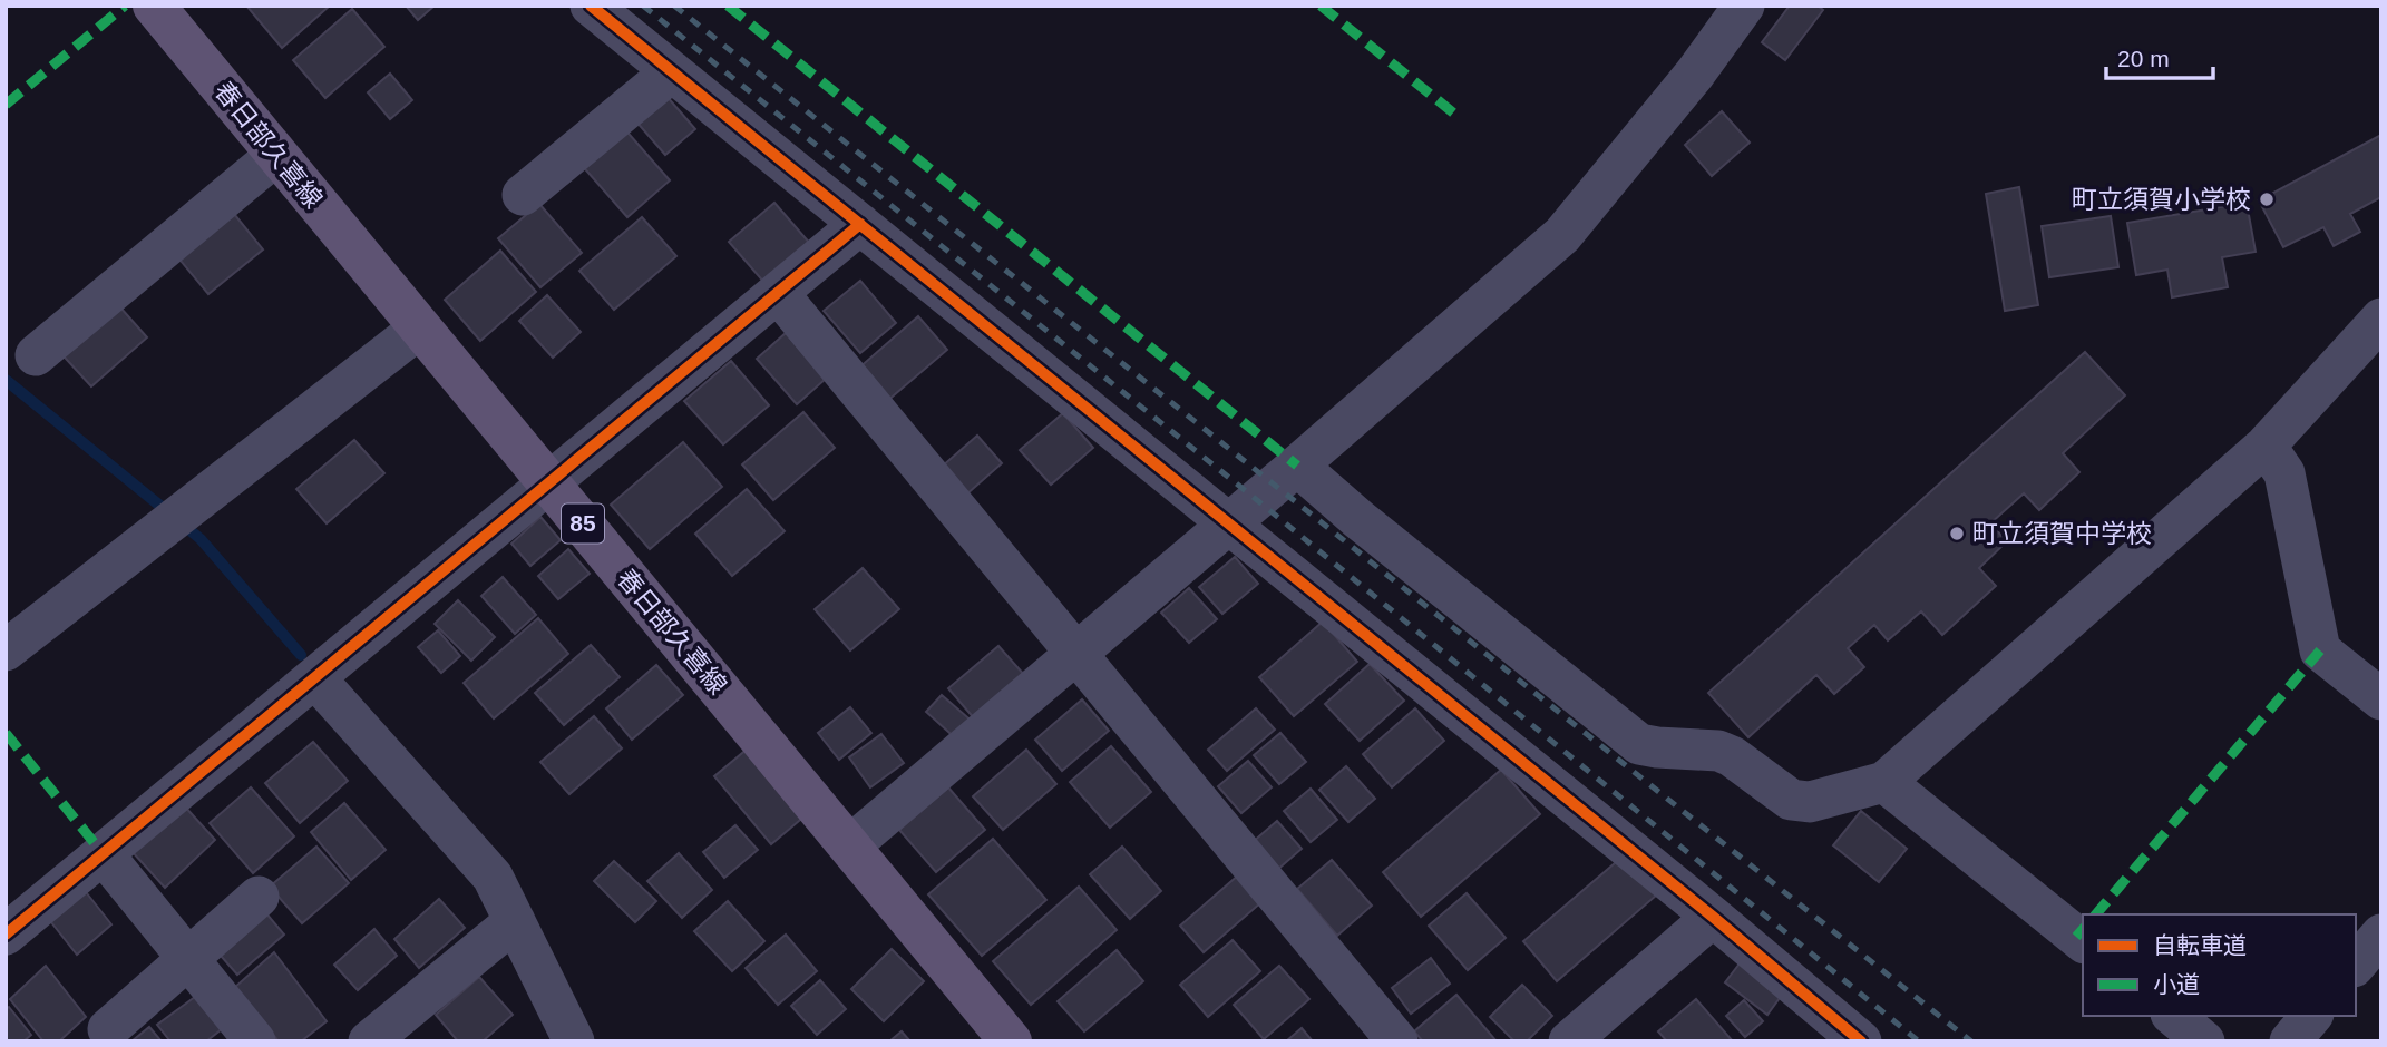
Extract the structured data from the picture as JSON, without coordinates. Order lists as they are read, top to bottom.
{
  "streets": {
    "main road": ["春日部久喜線", "85"]
  },
  "places": ["町立須賀小学校", "町立須賀中学校"],
  "legend": ["自転車道", "小道"],
  "scale_bar": "20 m"
}
